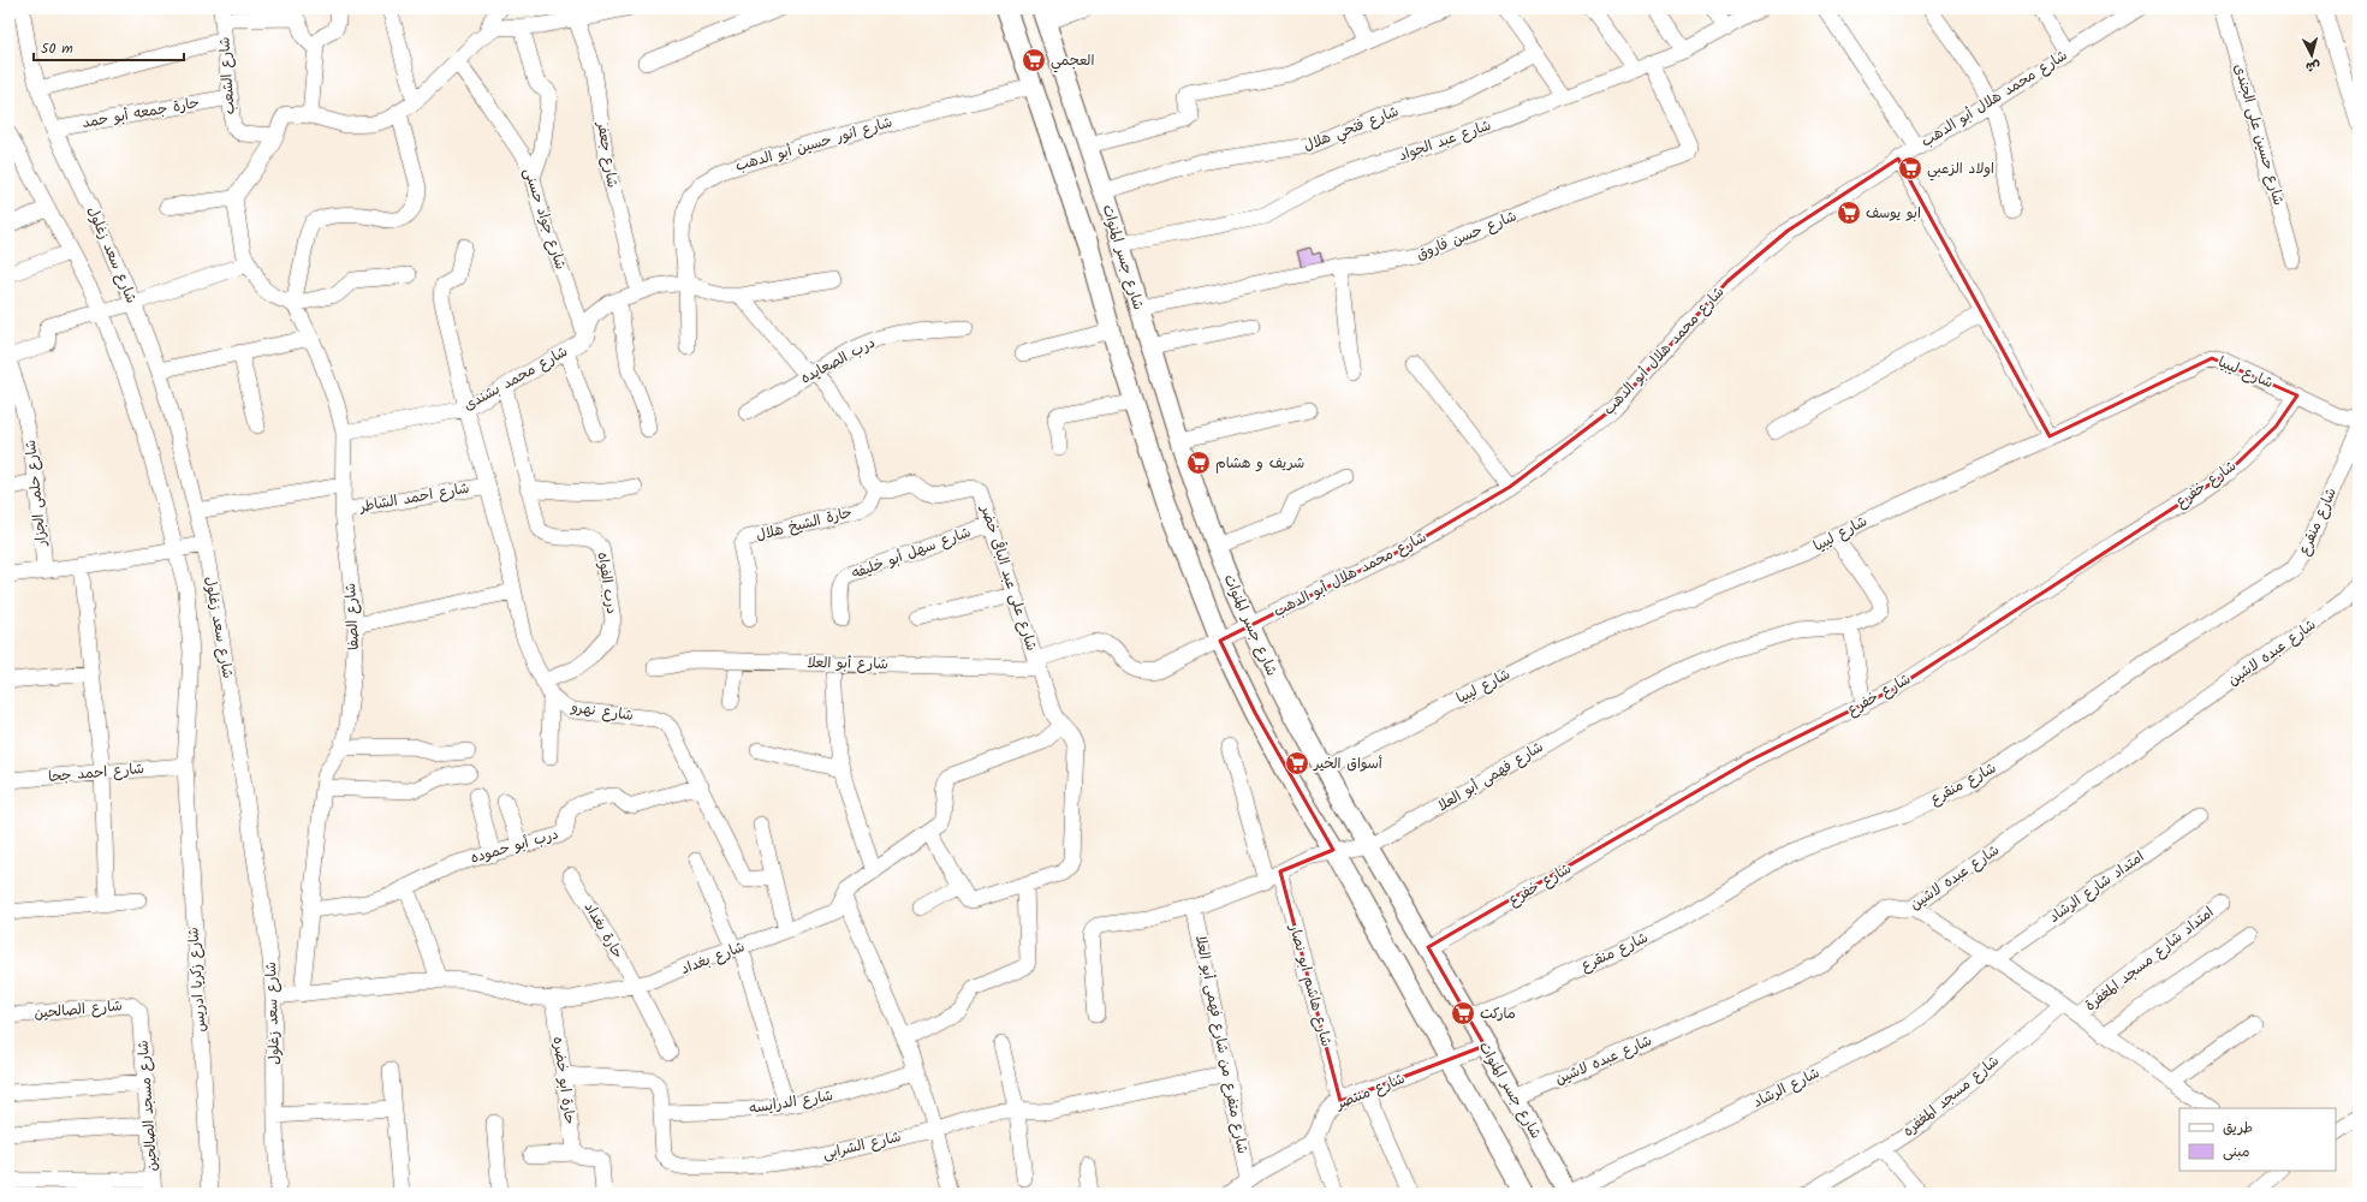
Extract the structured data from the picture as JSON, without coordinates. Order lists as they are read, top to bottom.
{
  "streets": {
    "street": [
      "شارع الشعب",
      "شارع محمد هلال أبو الدهب",
      "حارة جمعه أبو حمد",
      "شارع فتحي هلال",
      "شارع حسين على الجندى",
      "شارع عبد الجواد",
      "شارع انور حسين أبو الدهب",
      "شارع جعفر",
      "شارع جواد حسنى",
      "شارع حسن فاروق",
      "شارع سعد زغلول",
      "شارع جسر المنوات",
      "درب الصعايده",
      "شارع ليبيا",
      "شارع محمد بشندى",
      "شارع خفرع",
      "شارع حلمى الجزار",
      "شارع احمد الشاطر",
      "شارع منقرع",
      "حارة الشيخ هلال",
      "شارع سهل أبو خليفه",
      "شارع على عبد الباقى خضر",
      "درب الفواه",
      "شارع الصفا",
      "شارع عبده لاشين",
      "شارع أبو العلا",
      "شارع نهرو",
      "شارع احمد جحا",
      "شارع فهمى أبو العلا",
      "درب أبو حموده",
      "امتداد شارع الرشاد",
      "حارة بغداد",
      "شارع بغداد",
      "امتداد شارع مسجد المغفرة",
      "شارع زكريا ادريس",
      "شارع هاشم ابو نصار",
      "شارع الصالحين",
      "شارع متفرع من شارع فهمى أبو العلا",
      "حارة ابو خضره",
      "شارع الرشاد",
      "شارع منتصر",
      "شارع مسجد المغفره",
      "شارع الدرايسه",
      "شارع مسجد الصالحين",
      "شارع الشرابى"
    ]
  },
  "crossings": [
    ["شارع الشعب", "حارة جمعه أبو حمد"],
    ["شارع محمد هلال أبو الدهب", "شارع جسر المنوات"],
    ["حارة جمعه أبو حمد", "شارع سعد زغلول"],
    ["شارع فتحي هلال", "شارع جسر المنوات"],
    ["شارع عبد الجواد", "شارع حسن فاروق"],
    ["شارع عبد الجواد", "شارع جسر المنوات"],
    ["شارع انور حسين أبو الدهب", "شارع محمد بشندى"],
    ["شارع جعفر", "شارع محمد بشندى"],
    ["شارع جواد حسنى", "شارع محمد بشندى"],
    ["شارع حسن فاروق", "شارع جسر المنوات"],
    ["شارع سعد زغلول", "شارع احمد جحا"],
    ["شارع سعد زغلول", "شارع بغداد"],
    ["شارع سعد زغلول", "شارع زكريا ادريس"],
    ["شارع جسر المنوات", "شارع ليبيا"],
    ["شارع جسر المنوات", "شارع خفرع"],
    ["شارع جسر المنوات", "شارع منقرع"],
    ["شارع جسر المنوات", "شارع عبده لاشين"],
    ["شارع جسر المنوات", "شارع فهمى أبو العلا"],
    ["شارع جسر المنوات", "شارع الرشاد"],
    ["شارع جسر المنوات", "شارع منتصر"],
    ["شارع ليبيا", "شارع خفرع"],
    ["شارع ليبيا", "شارع فهمى أبو العلا"],
    ["شارع محمد بشندى", "درب الفواه"],
    ["شارع محمد بشندى", "شارع الصفا"],
    ["شارع محمد بشندى", "شارع نهرو"],
    ["شارع احمد الشاطر", "شارع الصفا"],
    ["شارع احمد الشاطر", "شارع نهرو"],
    ["حارة الشيخ هلال", "شارع على عبد الباقى خضر"],
    ["شارع سهل أبو خليفه", "شارع على عبد الباقى خضر"],
    ["شارع على عبد الباقى خضر", "شارع أبو العلا"],
    ["شارع على عبد الباقى خضر", "شارع بغداد"],
    ["درب الفواه", "شارع نهرو"],
    ["شارع الصفا", "درب أبو حموده"],
    ["شارع الصفا", "شارع بغداد"],
    ["شارع نهرو", "درب أبو حموده"],
    ["شارع احمد جحا", "شارع زكريا ادريس"],
    ["شارع فهمى أبو العلا", "شارع هاشم ابو نصار"],
    ["شارع فهمى أبو العلا", "شارع متفرع من شارع فهمى أبو العلا"],
    ["امتداد شارع الرشاد", "شارع الرشاد"],
    ["حارة بغداد", "شارع بغداد"],
    ["شارع بغداد", "حارة ابو خضره"],
    ["شارع هاشم ابو نصار", "شارع منتصر"],
    ["شارع الصالحين", "شارع مسجد الصالحين"],
    ["شارع متفرع من شارع فهمى أبو العلا", "شارع الشرابى"],
    ["حارة ابو خضره", "شارع الشرابى"],
    ["شارع الدرايسه", "شارع الشرابى"]
  ],
  "places": {
    "supermarket": [
      "العجمي",
      "اولاد الزعبي",
      "ابو يوسف",
      "شريف و هشام",
      "أسواق الخير",
      "ماركت"
    ]
  },
  "legend": ["طريق", "مبنى"],
  "scale_bar": "50 m",
  "north": "bottom"
}
